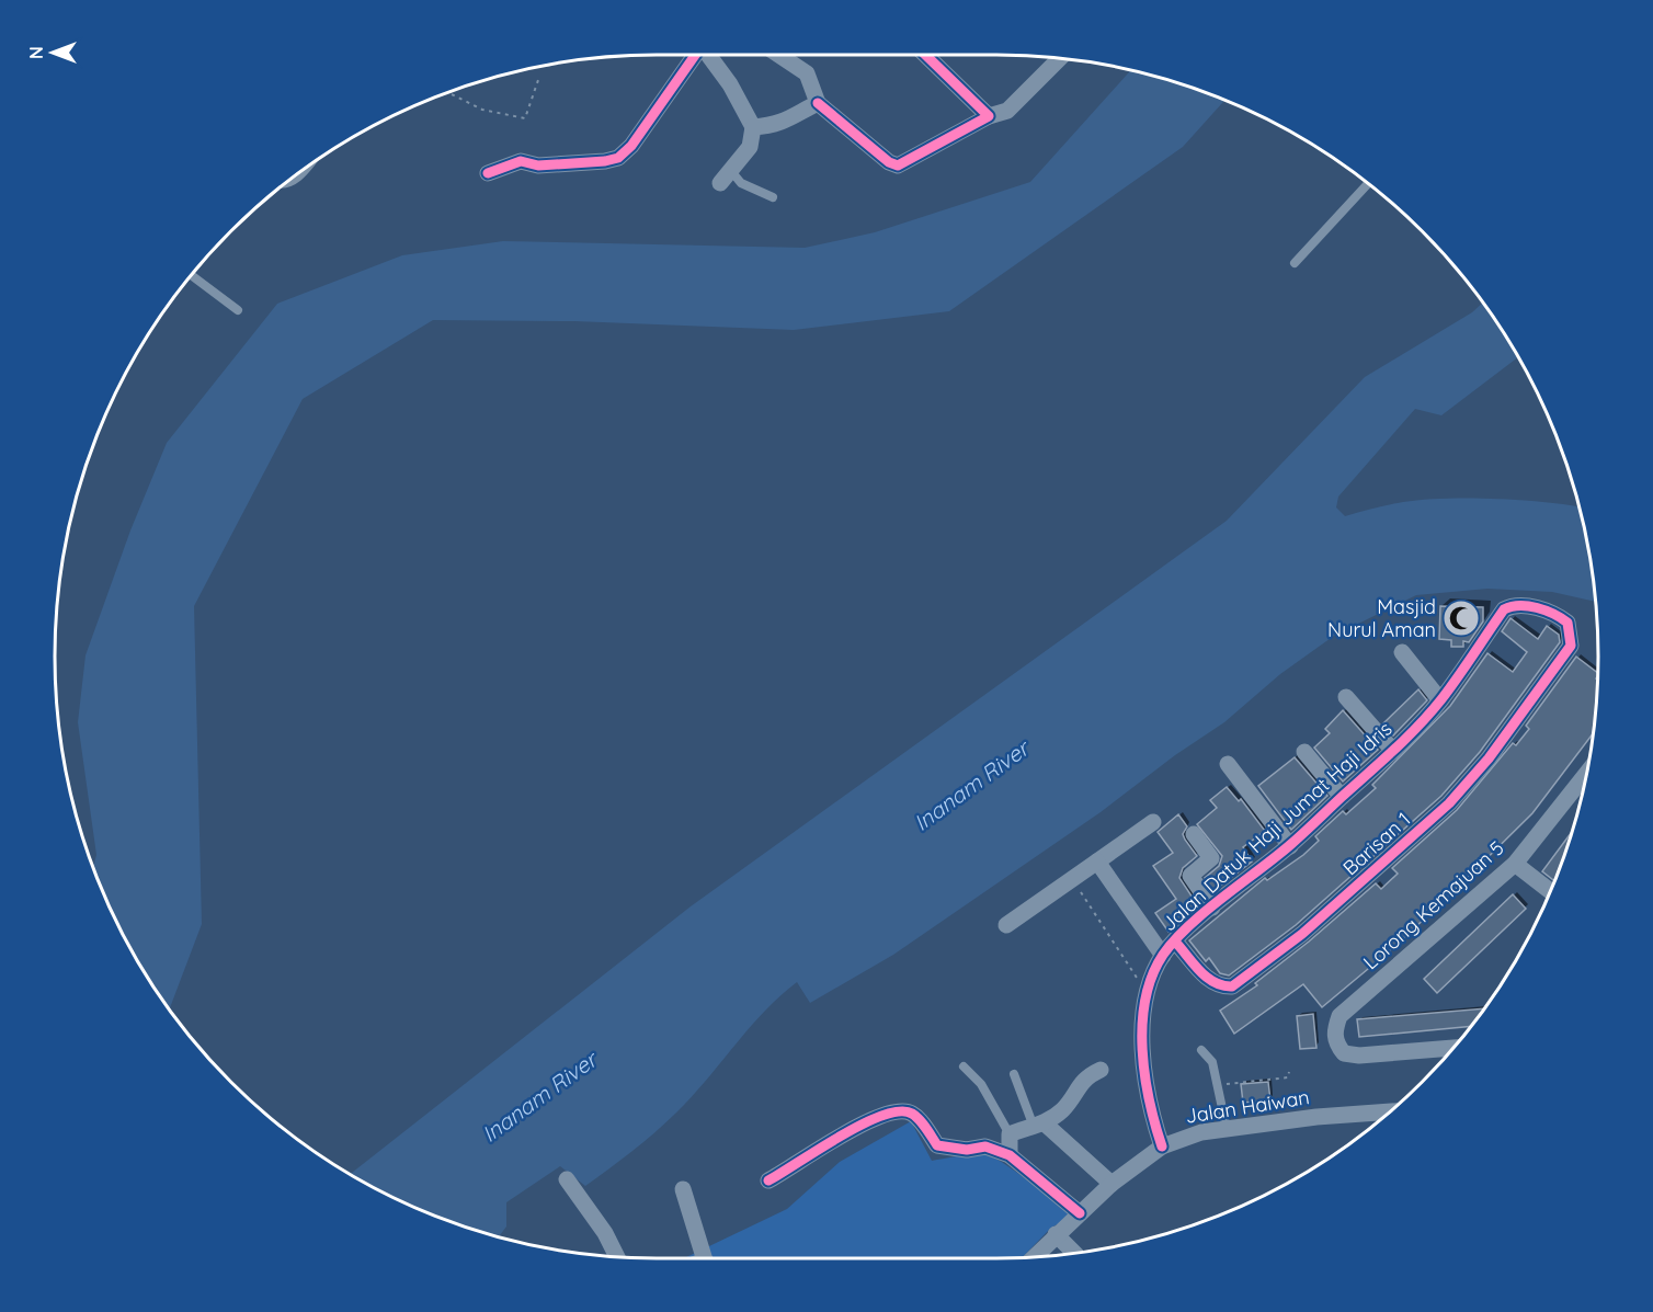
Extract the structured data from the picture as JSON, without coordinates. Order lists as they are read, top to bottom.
{
  "streets": {
    "street": [
      "Jalan Datuk Haji Jumat Haji Idris",
      "Barisan 1",
      "Lorong Kemajuan 5",
      "Jalan Haiwan"
    ]
  },
  "crossings": [
    ["Jalan Datuk Haji Jumat Haji Idris", "Barisan 1"],
    ["Jalan Datuk Haji Jumat Haji Idris", "Jalan Haiwan"]
  ],
  "water": ["Inanam River"],
  "places": {
    "mosque": ["Masjid Nurul Aman"]
  },
  "north": "left"
}
